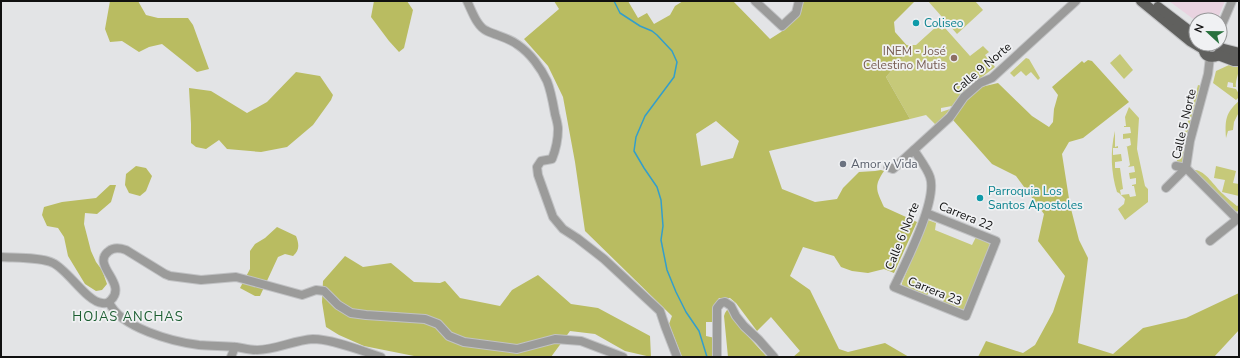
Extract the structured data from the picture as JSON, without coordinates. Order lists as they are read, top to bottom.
{
  "streets": {
    "street": [
      "Calle 9 Norte",
      "Calle 5 Norte",
      "Carrera 22",
      "Calle 6 Norte",
      "Carrera 23"
    ]
  },
  "crossings": [
    ["Calle 9 Norte", "Calle 6 Norte"],
    ["Carrera 22", "Calle 6 Norte"],
    ["Carrera 22", "Carrera 23"],
    ["Calle 6 Norte", "Carrera 23"]
  ],
  "districts": ["HOJAS ANCHAS"],
  "places": [
    "Coliseo",
    "INEM - José Celestino Mutis",
    "Amor y Vida",
    "Parroquia Los Santos Apostoles"
  ],
  "north": "left"
}
